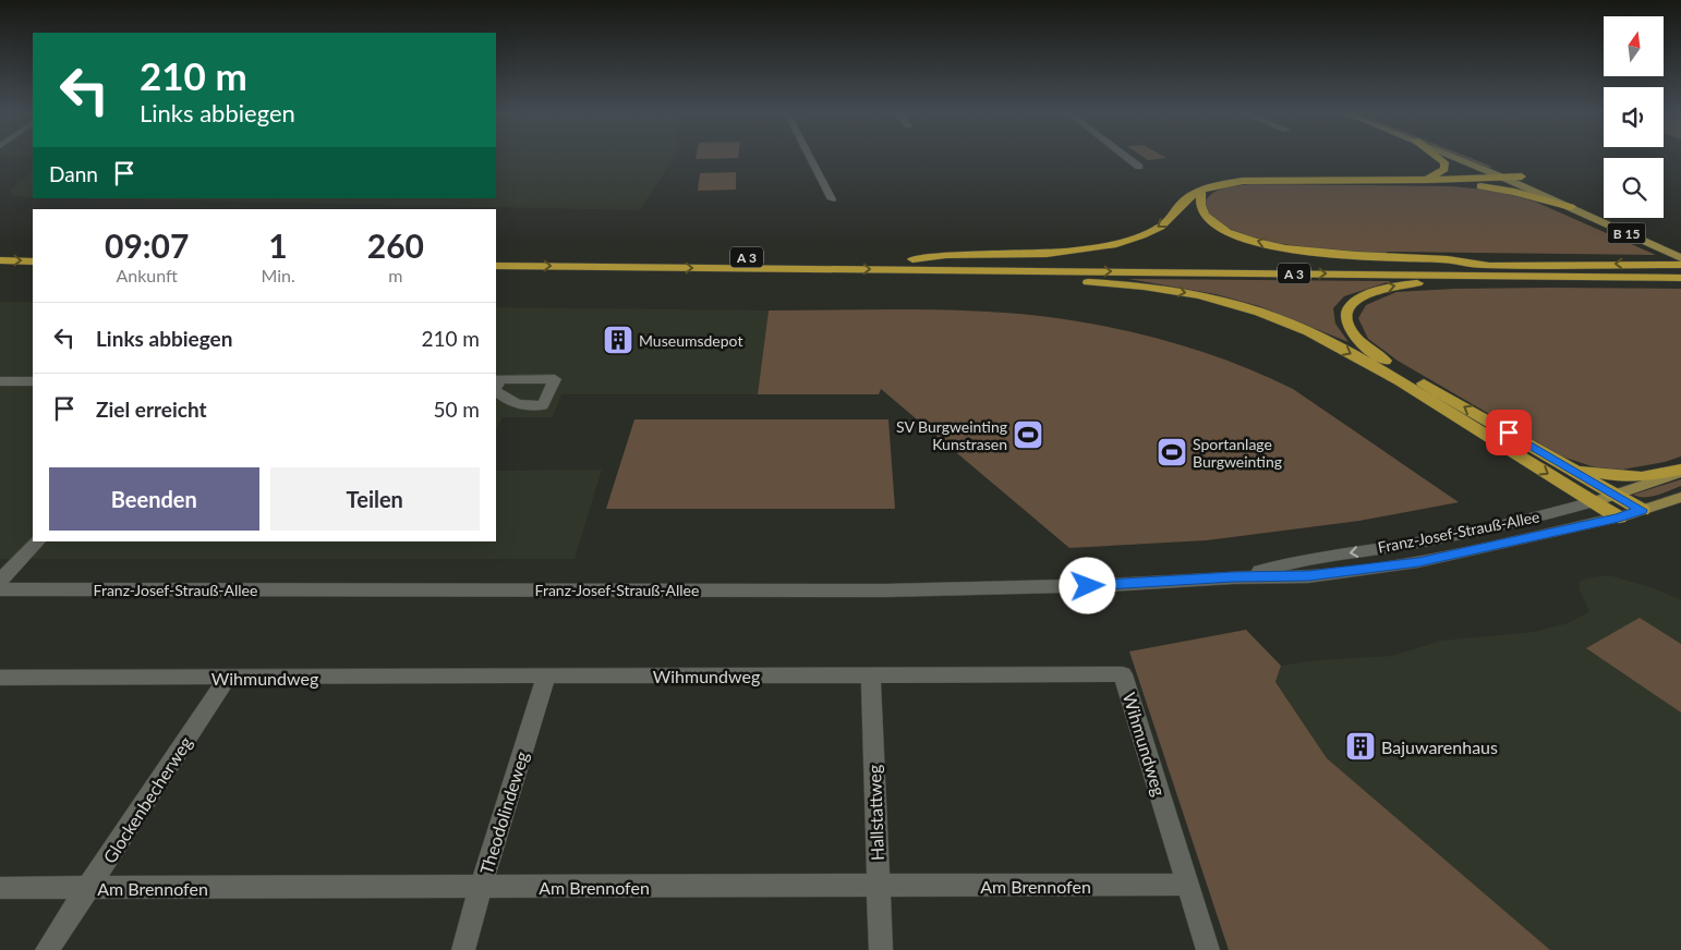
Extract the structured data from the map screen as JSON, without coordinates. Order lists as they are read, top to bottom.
{
  "streets": {
    "highway": ["A 3"],
    "main road": ["B 15", "Franz-Josef-Strauß-Allee"],
    "street": [
      "Wihmundweg",
      "Glockenbecherweg",
      "Theodolindeweg",
      "Hallstattweg",
      "Am Brennofen"
    ]
  },
  "crossings": [
    ["B 15", "A 3"],
    ["A 3", "Franz-Josef-Strauß-Allee"],
    ["Wihmundweg", "Glockenbecherweg"],
    ["Wihmundweg", "Theodolindeweg"],
    ["Wihmundweg", "Hallstattweg"],
    ["Wihmundweg", "Am Brennofen"],
    ["Glockenbecherweg", "Am Brennofen"],
    ["Theodolindeweg", "Am Brennofen"],
    ["Hallstattweg", "Am Brennofen"]
  ],
  "places": {
    "building": ["Museumsdepot", "Bajuwarenhaus"],
    "sports": ["SV Burgweinting Kunstrasen", "Sportanlage Burgweinting"]
  },
  "north": "top",
  "page": {
    "turn": ["210 m", "Links abbiegen"],
    "then": "Dann",
    "eta": [
      "09:07",
      "Ankunft",
      "1",
      "Min.",
      "260",
      "m"
    ],
    "list": [
      {
        "name": "Links abbiegen",
        "value": "210 m"
      },
      {
        "name": "Ziel erreicht",
        "value": "50 m"
      }
    ],
    "buttons": ["Beenden", "Teilen"]
  }
}
